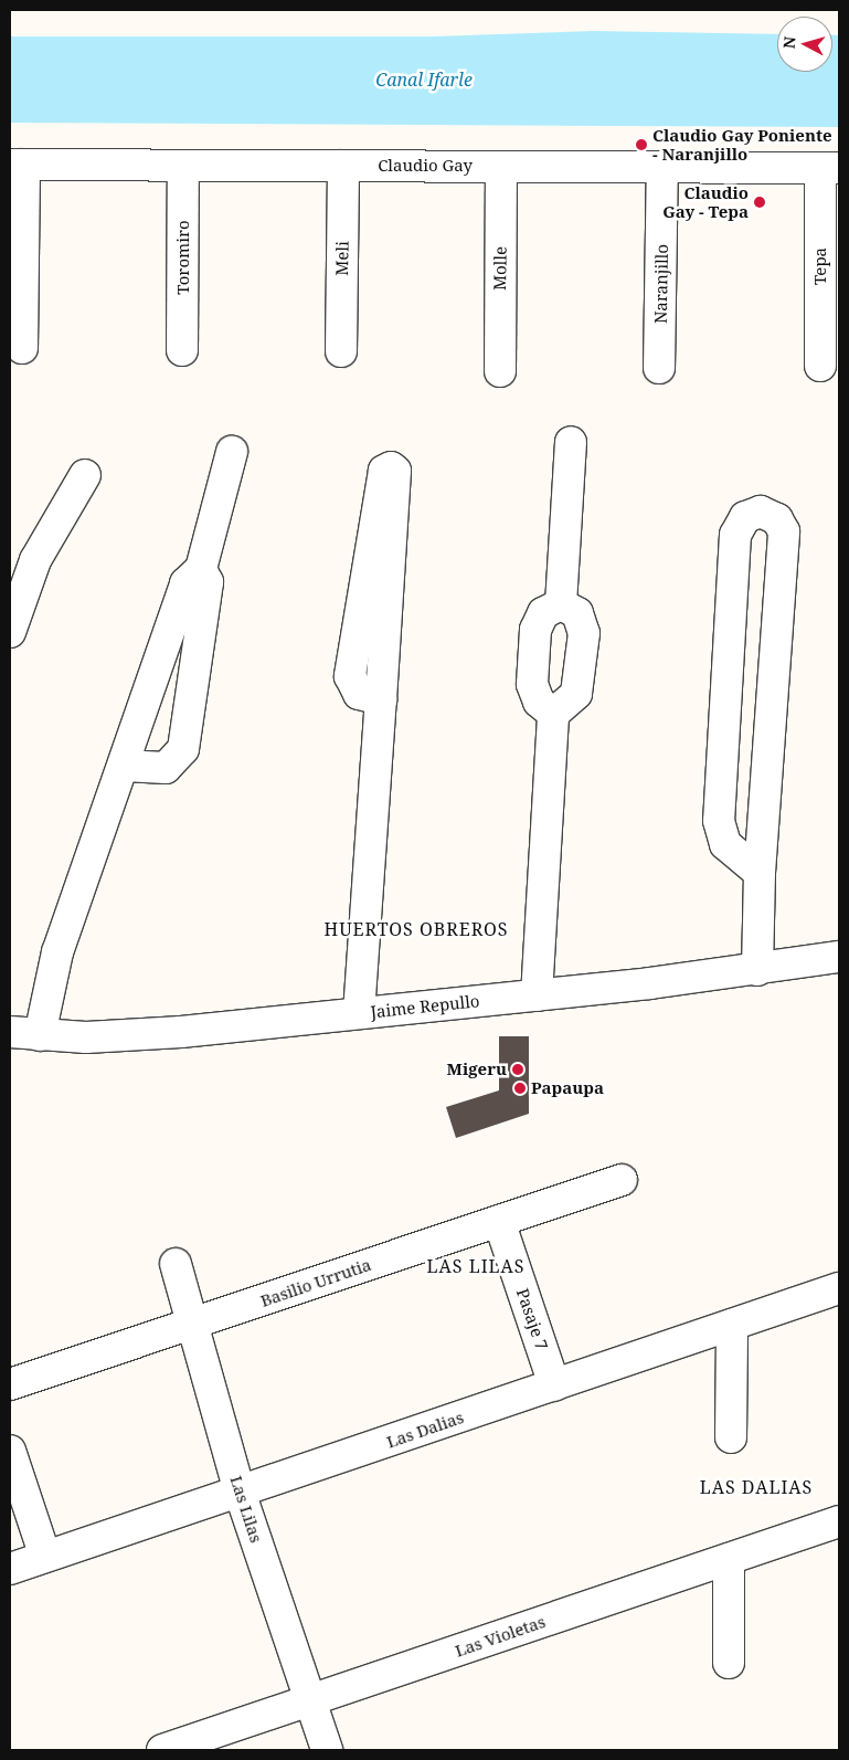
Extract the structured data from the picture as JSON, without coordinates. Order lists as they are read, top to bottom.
{
  "streets": {
    "street": [
      "Claudio Gay",
      "Toromiro",
      "Meli",
      "Tepa",
      "Molle",
      "Naranjillo",
      "Jaime Repullo",
      "Basilio Urrutia",
      "Pasaje 7",
      "Las Dalias",
      "Las Lilas",
      "Las Violetas"
    ]
  },
  "crossings": [
    ["Claudio Gay", "Toromiro"],
    ["Claudio Gay", "Meli"],
    ["Claudio Gay", "Tepa"],
    ["Claudio Gay", "Molle"],
    ["Claudio Gay", "Naranjillo"],
    ["Basilio Urrutia", "Pasaje 7"],
    ["Basilio Urrutia", "Las Lilas"],
    ["Pasaje 7", "Las Dalias"],
    ["Las Dalias", "Las Lilas"],
    ["Las Lilas", "Las Violetas"]
  ],
  "districts": ["HUERTOS OBREROS", "LAS LILAS", "LAS DALIAS"],
  "water": ["Canal Ifarle"],
  "places": [
    "Claudio Gay Poniente - Naranjillo",
    "Claudio Gay - Tepa",
    "Migeru",
    "Papaupa"
  ],
  "north": "left"
}
